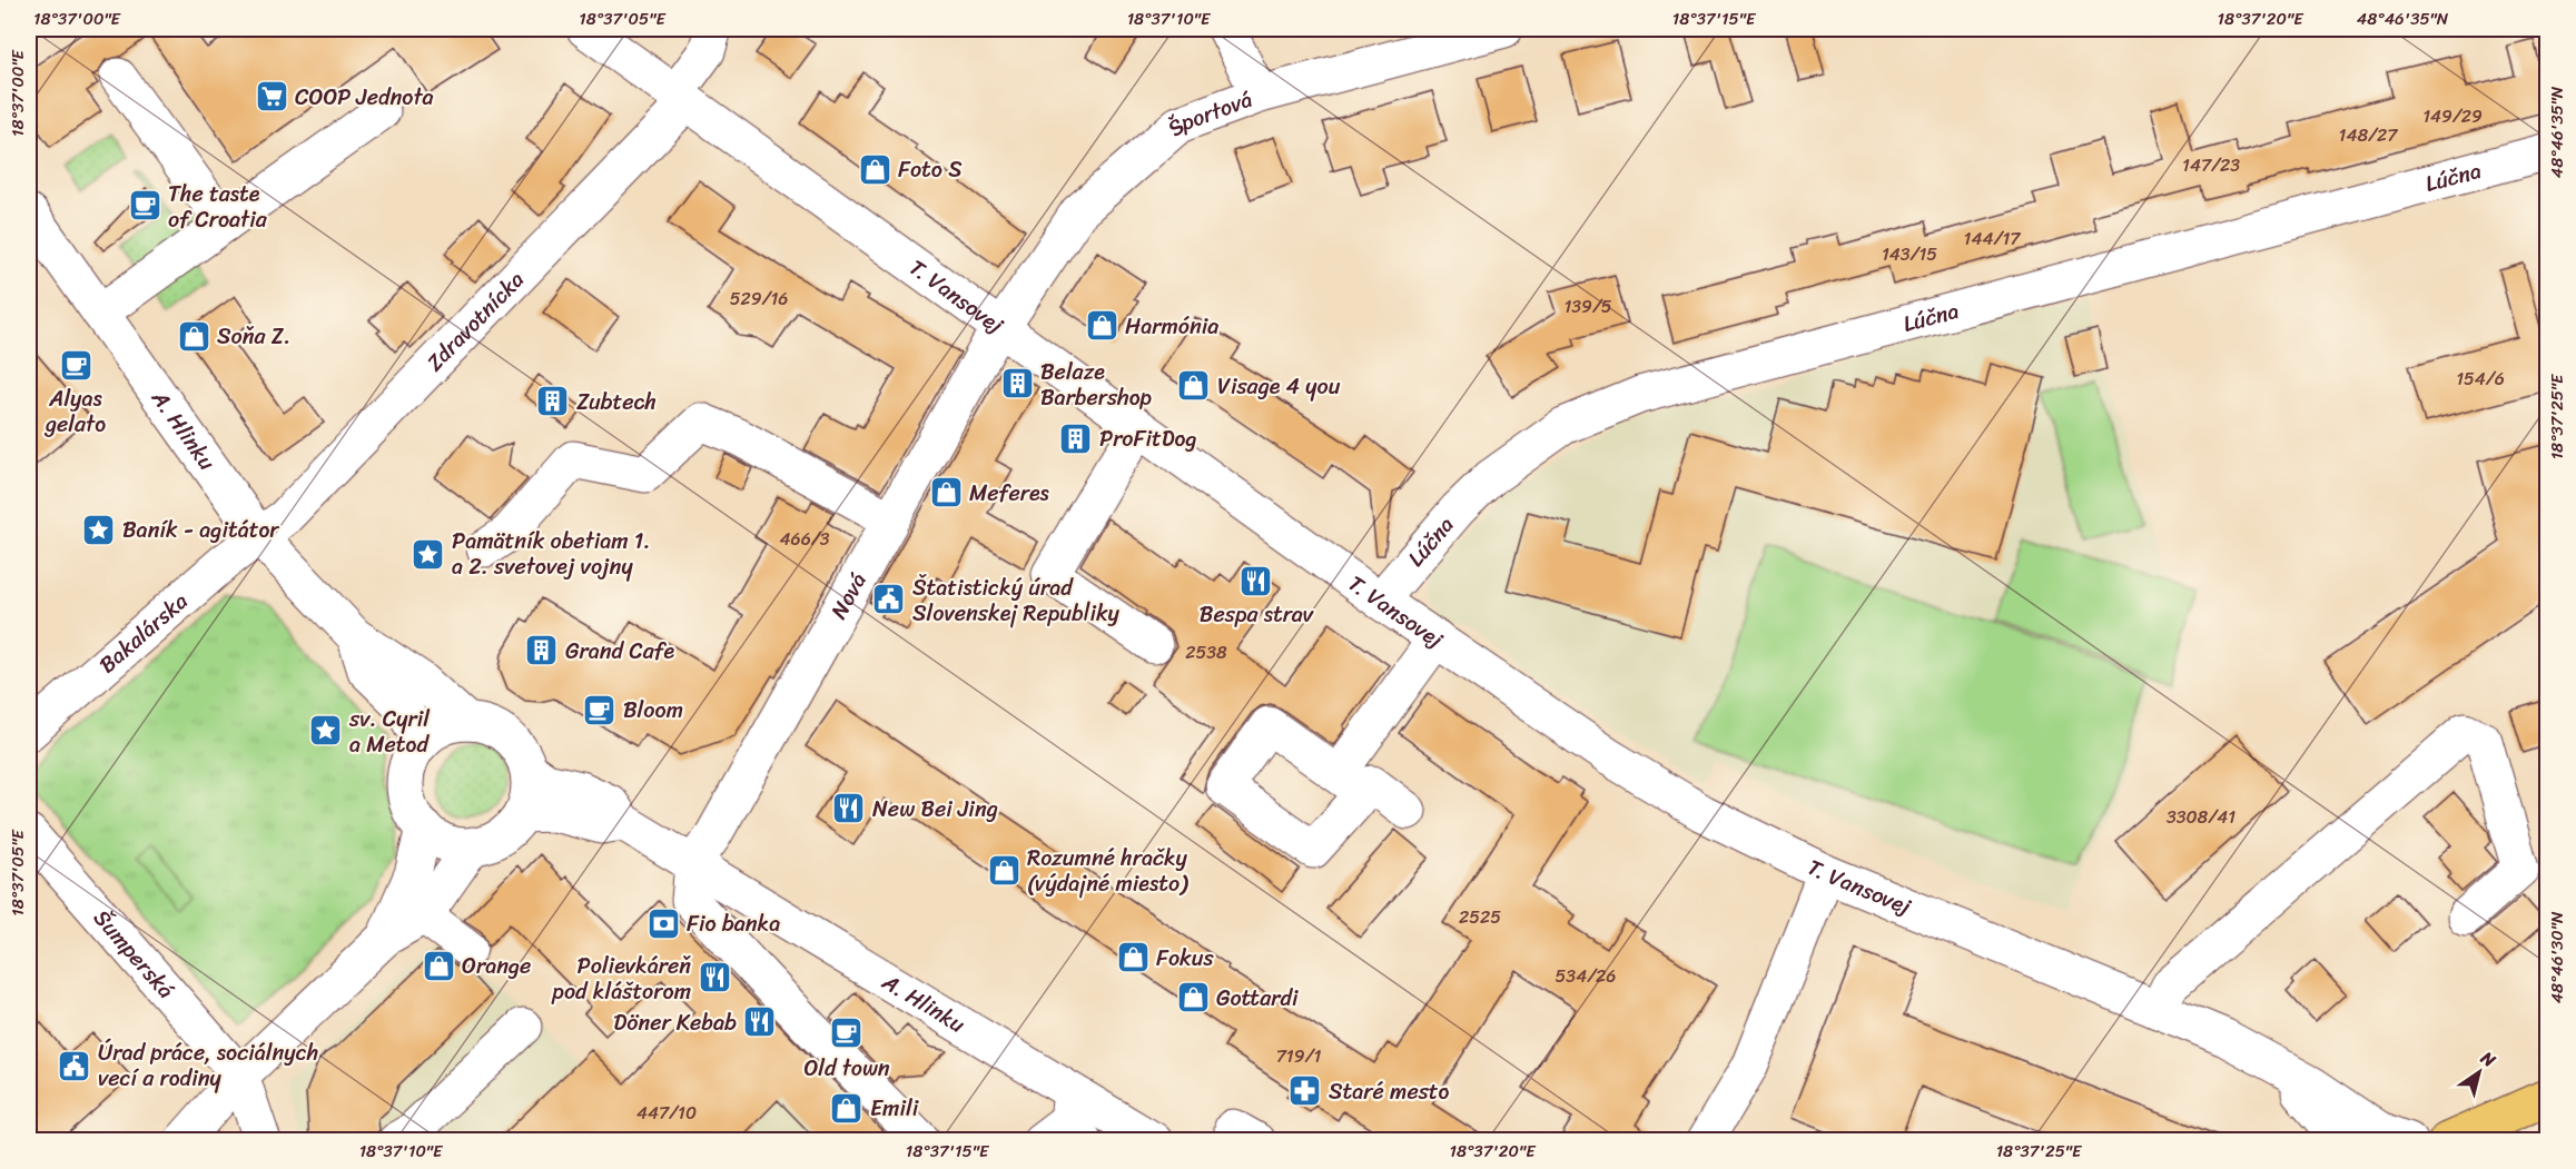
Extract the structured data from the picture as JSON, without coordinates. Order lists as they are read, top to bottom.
{
  "streets": {
    "street": [
      "Športová",
      "Lúčna",
      "T. Vansovej",
      "Zdravotnícka",
      "A. Hlinku",
      "Nová",
      "Bakalárska",
      "Šumperská"
    ]
  },
  "crossings": [
    ["Športová", "T. Vansovej"],
    ["Športová", "Nová"],
    ["Lúčna", "T. Vansovej"],
    ["T. Vansovej", "Zdravotnícka"],
    ["T. Vansovej", "Nová"],
    ["Zdravotnícka", "A. Hlinku"],
    ["Zdravotnícka", "Bakalárska"],
    ["A. Hlinku", "Nová"],
    ["A. Hlinku", "Bakalárska"]
  ],
  "places": {
    "supermarket": ["COOP Jednota"],
    "shop": [
      "Foto S",
      "Harmónia",
      "Soňa Z.",
      "Visage 4 you",
      "Meferes",
      "Rozumné hračky (výdajné miesto)",
      "Fokus",
      "Orange",
      "Gottardi",
      "Emili"
    ],
    "cafe": [
      "The taste of Croatia",
      "Alyas gelato",
      "Bloom",
      "Old town"
    ],
    "building": [
      "Belaze Barbershop",
      "Zubtech",
      "ProFitDog",
      "Grand Cafe"
    ],
    "place": ["Baník - agitátor", "Pamätník obetiam 1. a 2. svetovej vojny", "sv. Cyril a Metod"],
    "restaurant": [
      "Bespa strav",
      "New Bei Jing",
      "Polievkáreň pod kláštorom",
      "Döner Kebab"
    ],
    "public building": ["Štatistický úrad Slovenskej Republiky", "Úrad práce, sociálnych vecí a rodiny"],
    "bank": ["Fio banka"],
    "pharmacy": ["Staré mesto"]
  },
  "house_numbers": [
    "149/29",
    "148/27",
    "147/23",
    "144/17",
    "143/15",
    "529/16",
    "139/5",
    "154/6",
    "466/3",
    "2538",
    "3308/41",
    "2525",
    "534/26",
    "719/1",
    "447/10"
  ],
  "north": "top right",
  "coordinates": [
    "18°37'00\"E",
    "18°37'05\"E",
    "18°37'10\"E",
    "18°37'15\"E",
    "18°37'20\"E",
    "48°46'35\"N",
    "18°37'25\"E",
    "48°46'30\"N"
  ]
}
